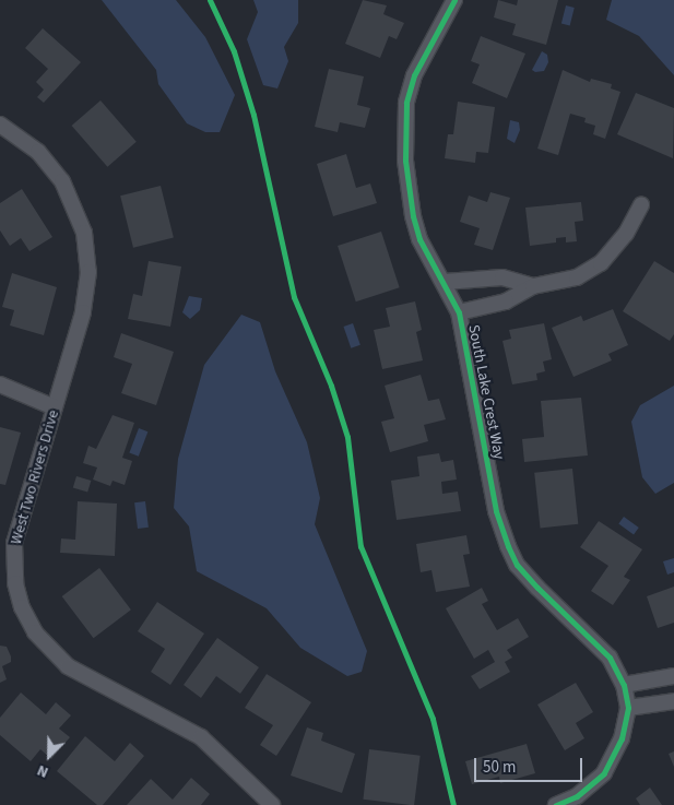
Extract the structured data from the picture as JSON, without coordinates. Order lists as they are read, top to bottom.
{
  "streets": {
    "street": ["South Lake Crest Way", "West Two Rivers Drive"]
  },
  "scale_bar": "50 m",
  "north": "bottom left"
}
